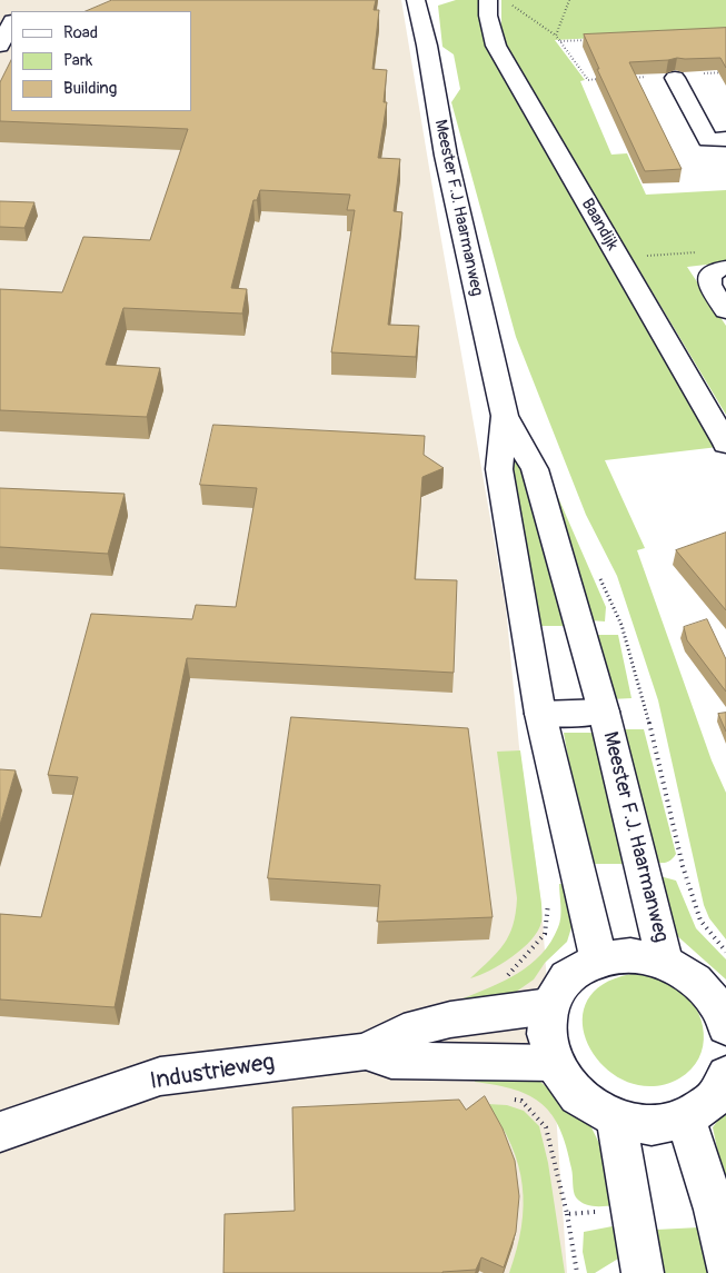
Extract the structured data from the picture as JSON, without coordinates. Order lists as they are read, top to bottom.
{
  "streets": {
    "main road": ["Meester F.J. Haarmanweg", "Baandijk", "Industrieweg"]
  },
  "legend": ["Road", "Park", "Building"]
}
